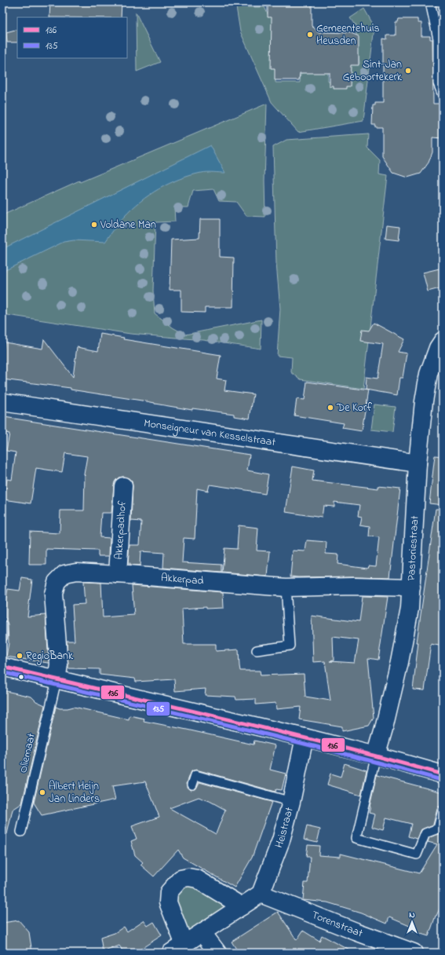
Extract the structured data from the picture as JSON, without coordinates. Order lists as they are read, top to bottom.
{
  "streets": {
    "street": [
      "Monseigneur van Kesselstraat",
      "Akkerpadhof",
      "Pastoriestraat",
      "Akkerpad",
      "Heistraat",
      "Torenstraat"
    ],
    "lane": ["Oliemaat"]
  },
  "crossings": [
    ["Monseigneur van Kesselstraat", "Pastoriestraat"],
    ["Akkerpadhof", "Akkerpad"],
    ["Pastoriestraat", "Akkerpad"],
    ["Akkerpad", "Oliemaat"],
    ["Heistraat", "Torenstraat"]
  ],
  "places": [
    "Gemeentehuis Heusden",
    "Sint-Jan Geboortekerk",
    "Voldane Man",
    "De Korf",
    "RegioBank",
    "Albert Heijn Jan Linders"
  ],
  "lines": ["transit line 136", "transit line 135"],
  "legend": ["136", "135"],
  "north": "top"
}
